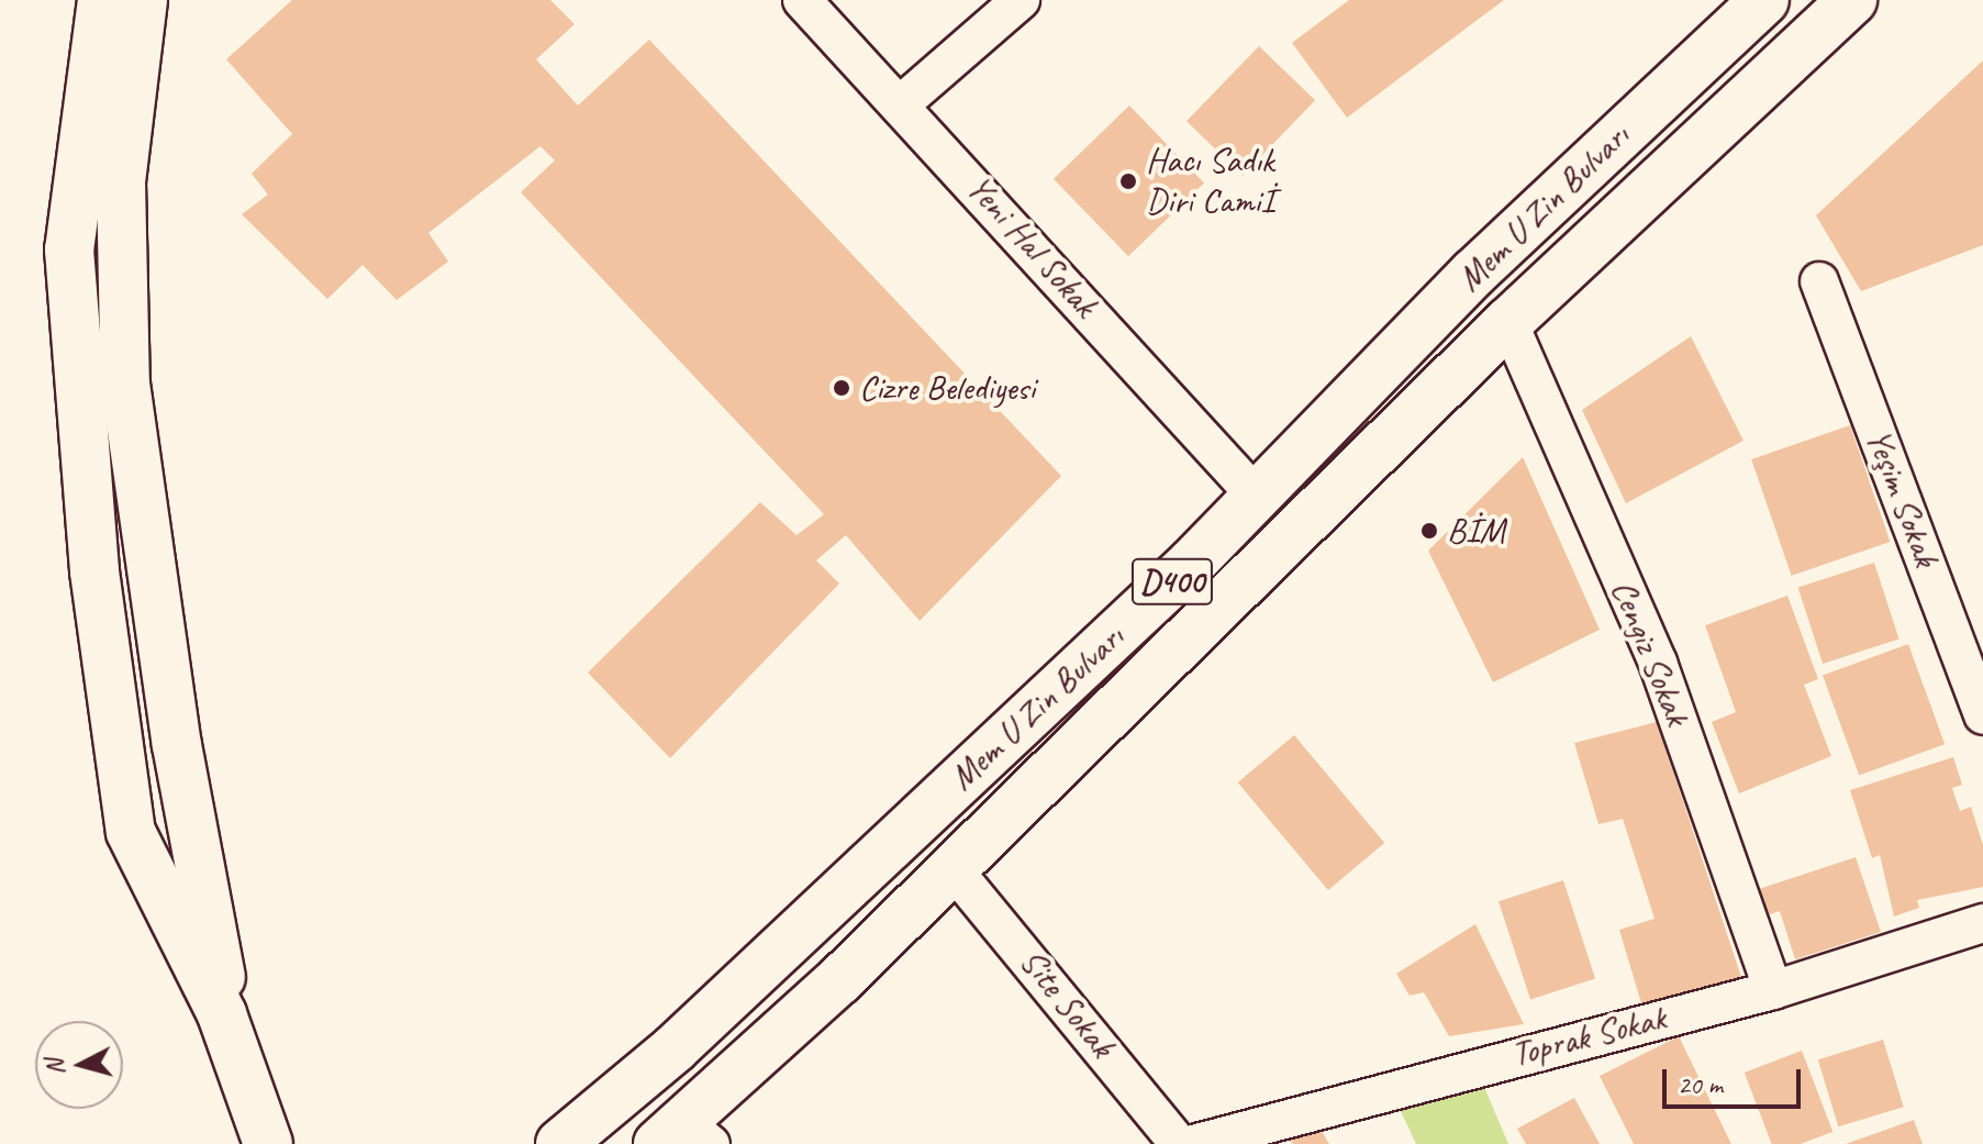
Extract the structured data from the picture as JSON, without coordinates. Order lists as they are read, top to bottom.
{
  "streets": {
    "main road": ["Mem U Zin Bulvarı", "D400"],
    "street": [
      "Yeni Hal Sokak",
      "Yeşim Sokak",
      "Cengiz Sokak",
      "Site Sokak",
      "Toprak Sokak"
    ]
  },
  "crossings": [
    ["Mem U Zin Bulvarı", "Yeni Hal Sokak"],
    ["Mem U Zin Bulvarı", "Cengiz Sokak"],
    ["Mem U Zin Bulvarı", "Site Sokak"],
    ["Cengiz Sokak", "Toprak Sokak"]
  ],
  "places": ["Hacı Sadık Diri Camiİ", "Cizre Belediyesi", "BİM"],
  "scale_bar": "20 m",
  "north": "left"
}
